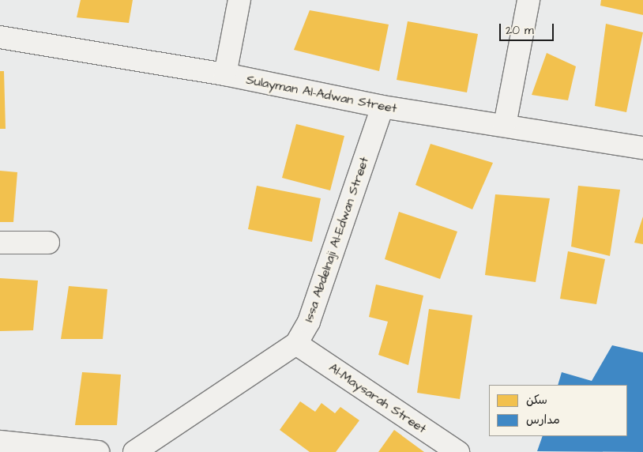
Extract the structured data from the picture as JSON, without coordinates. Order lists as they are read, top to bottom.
{
  "streets": {
    "street": ["Sulayman Al-Adwan Street", "Issa Abdelnaji Al-Edwan Street", "Al-Maysarah Street"]
  },
  "crossings": [
    ["Sulayman Al-Adwan Street", "Issa Abdelnaji Al-Edwan Street"],
    ["Issa Abdelnaji Al-Edwan Street", "Al-Maysarah Street"]
  ],
  "legend": ["سكن", "مدارس"],
  "scale_bar": "20 m"
}
